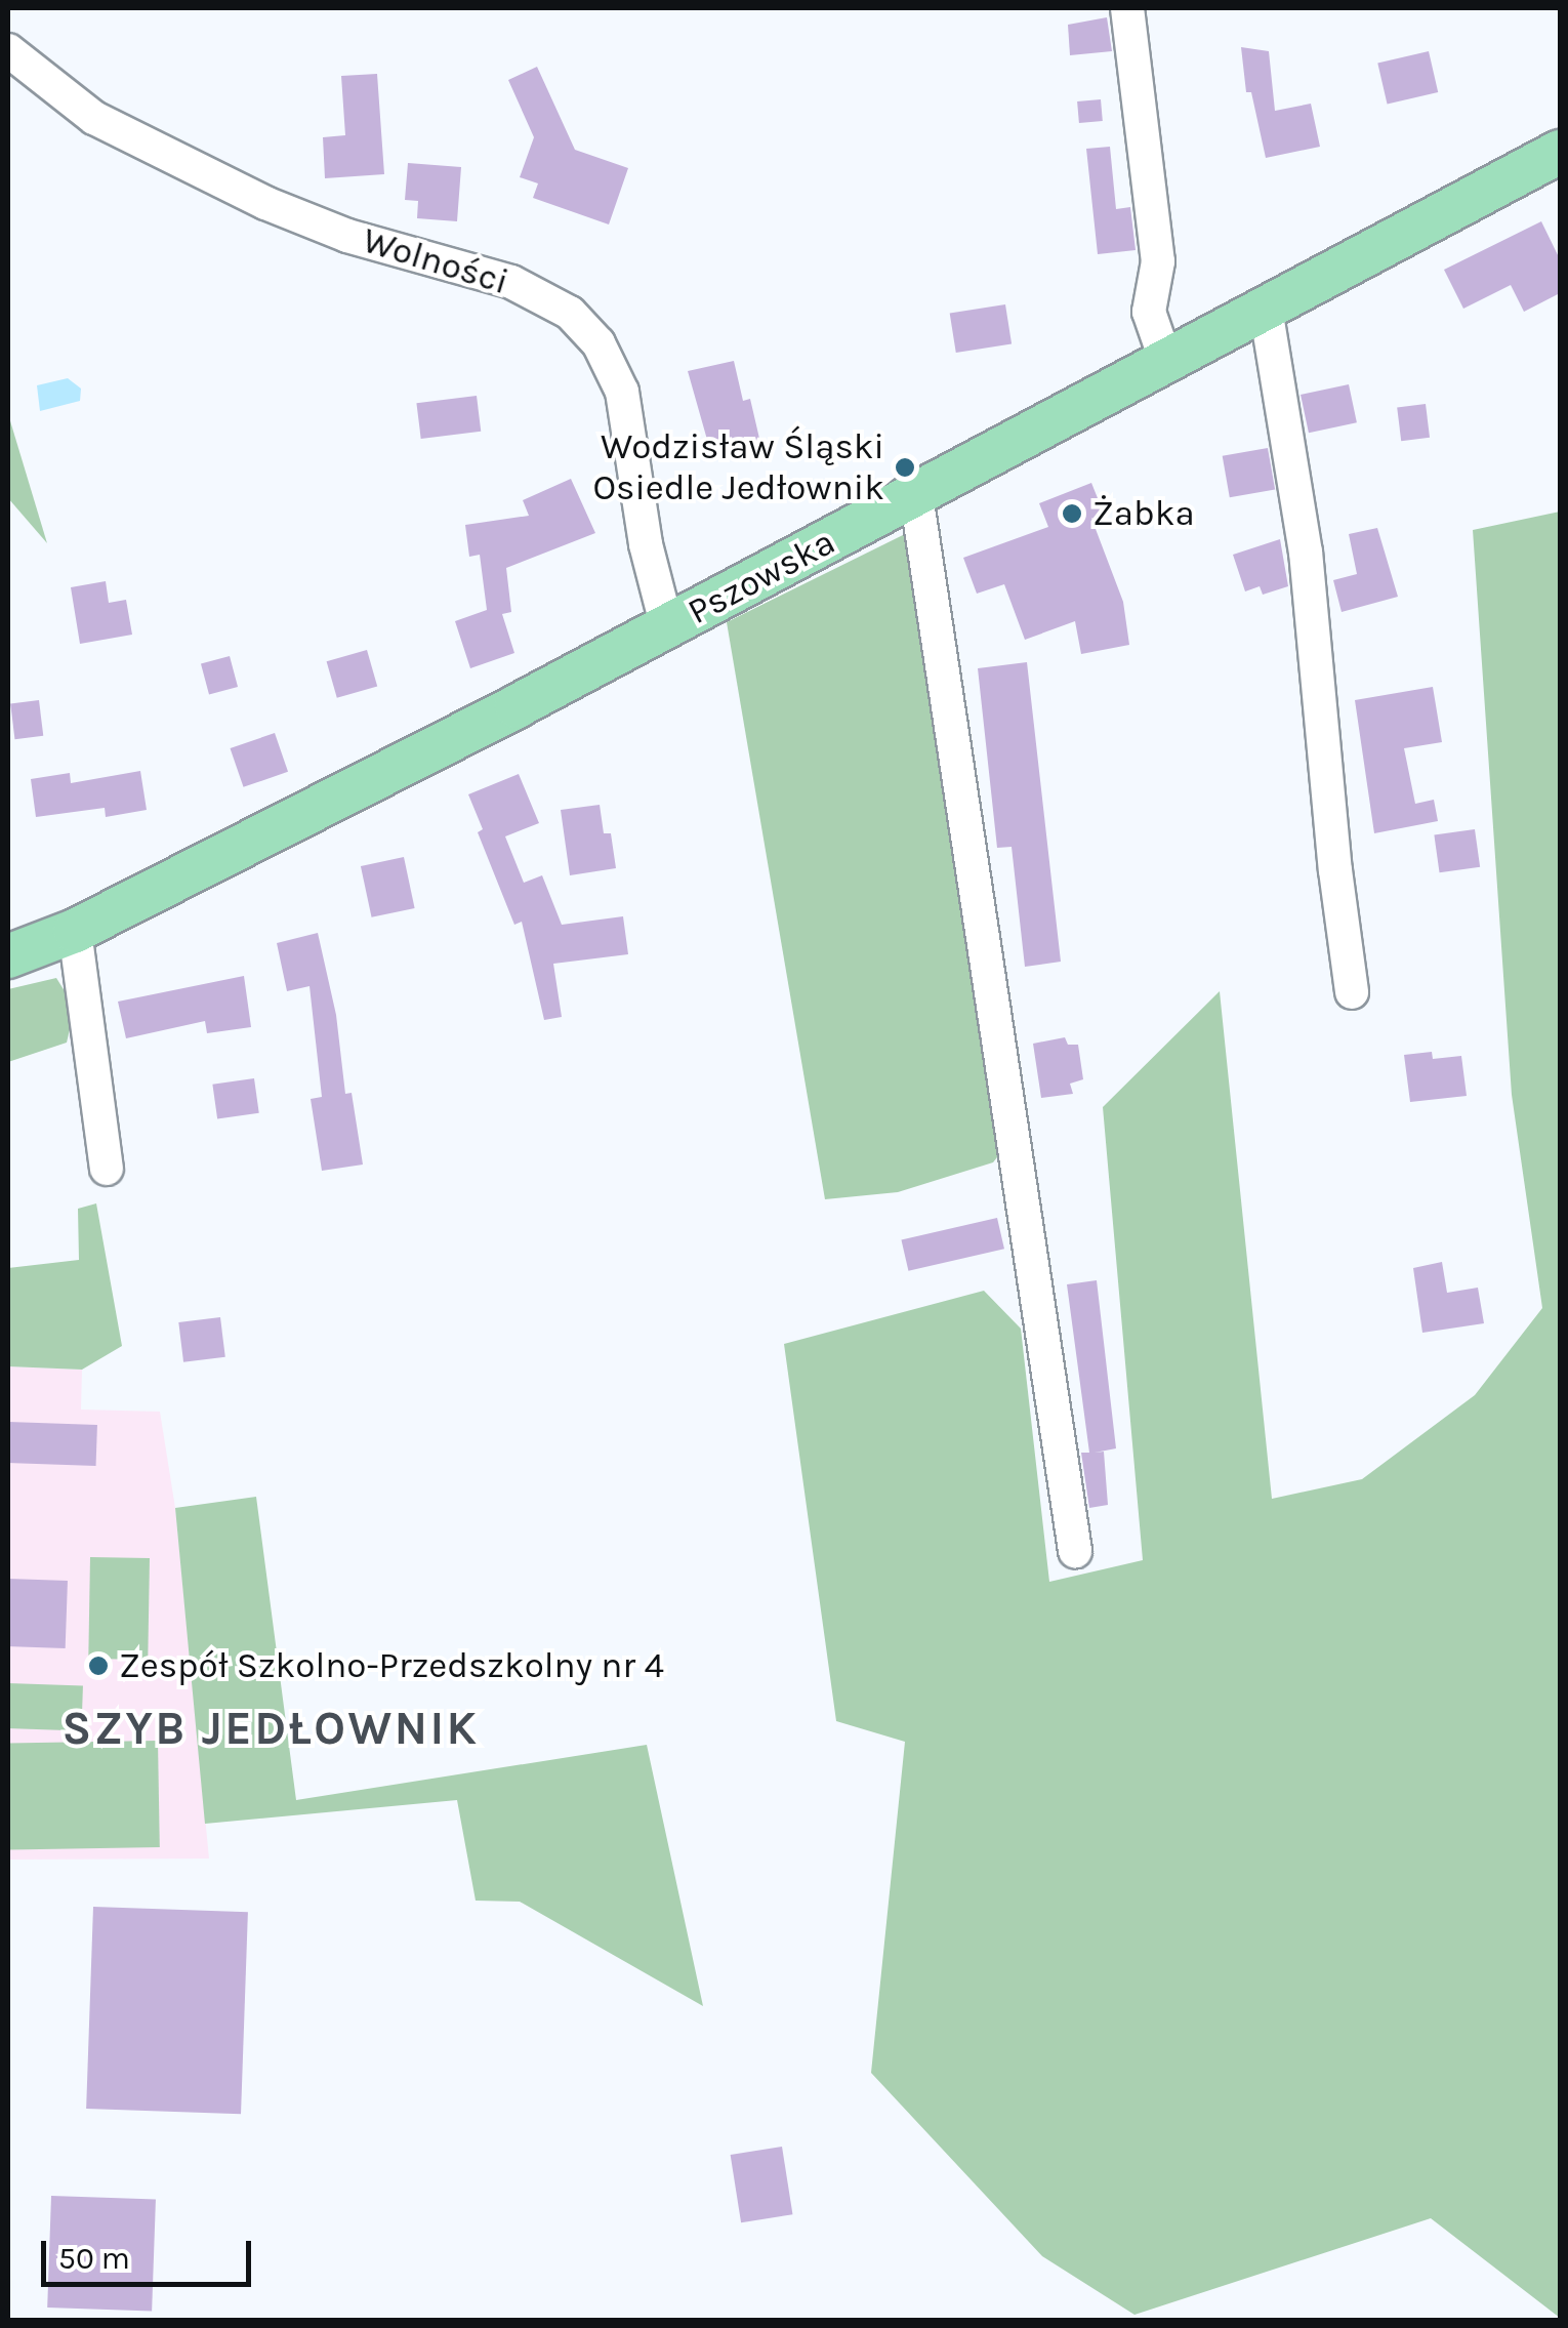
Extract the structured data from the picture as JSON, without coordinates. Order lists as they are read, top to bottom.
{
  "streets": {
    "main road": ["Pszowska"],
    "street": ["Wolności"]
  },
  "crossings": [
    ["Wolności", "Pszowska"]
  ],
  "districts": ["SZYB JEDŁOWNIK"],
  "places": ["Wodzisław Śląski Osiedle Jedłownik", "Żabka", "Zespół Szkolno-Przedszkolny nr 4"],
  "scale_bar": "50 m"
}
